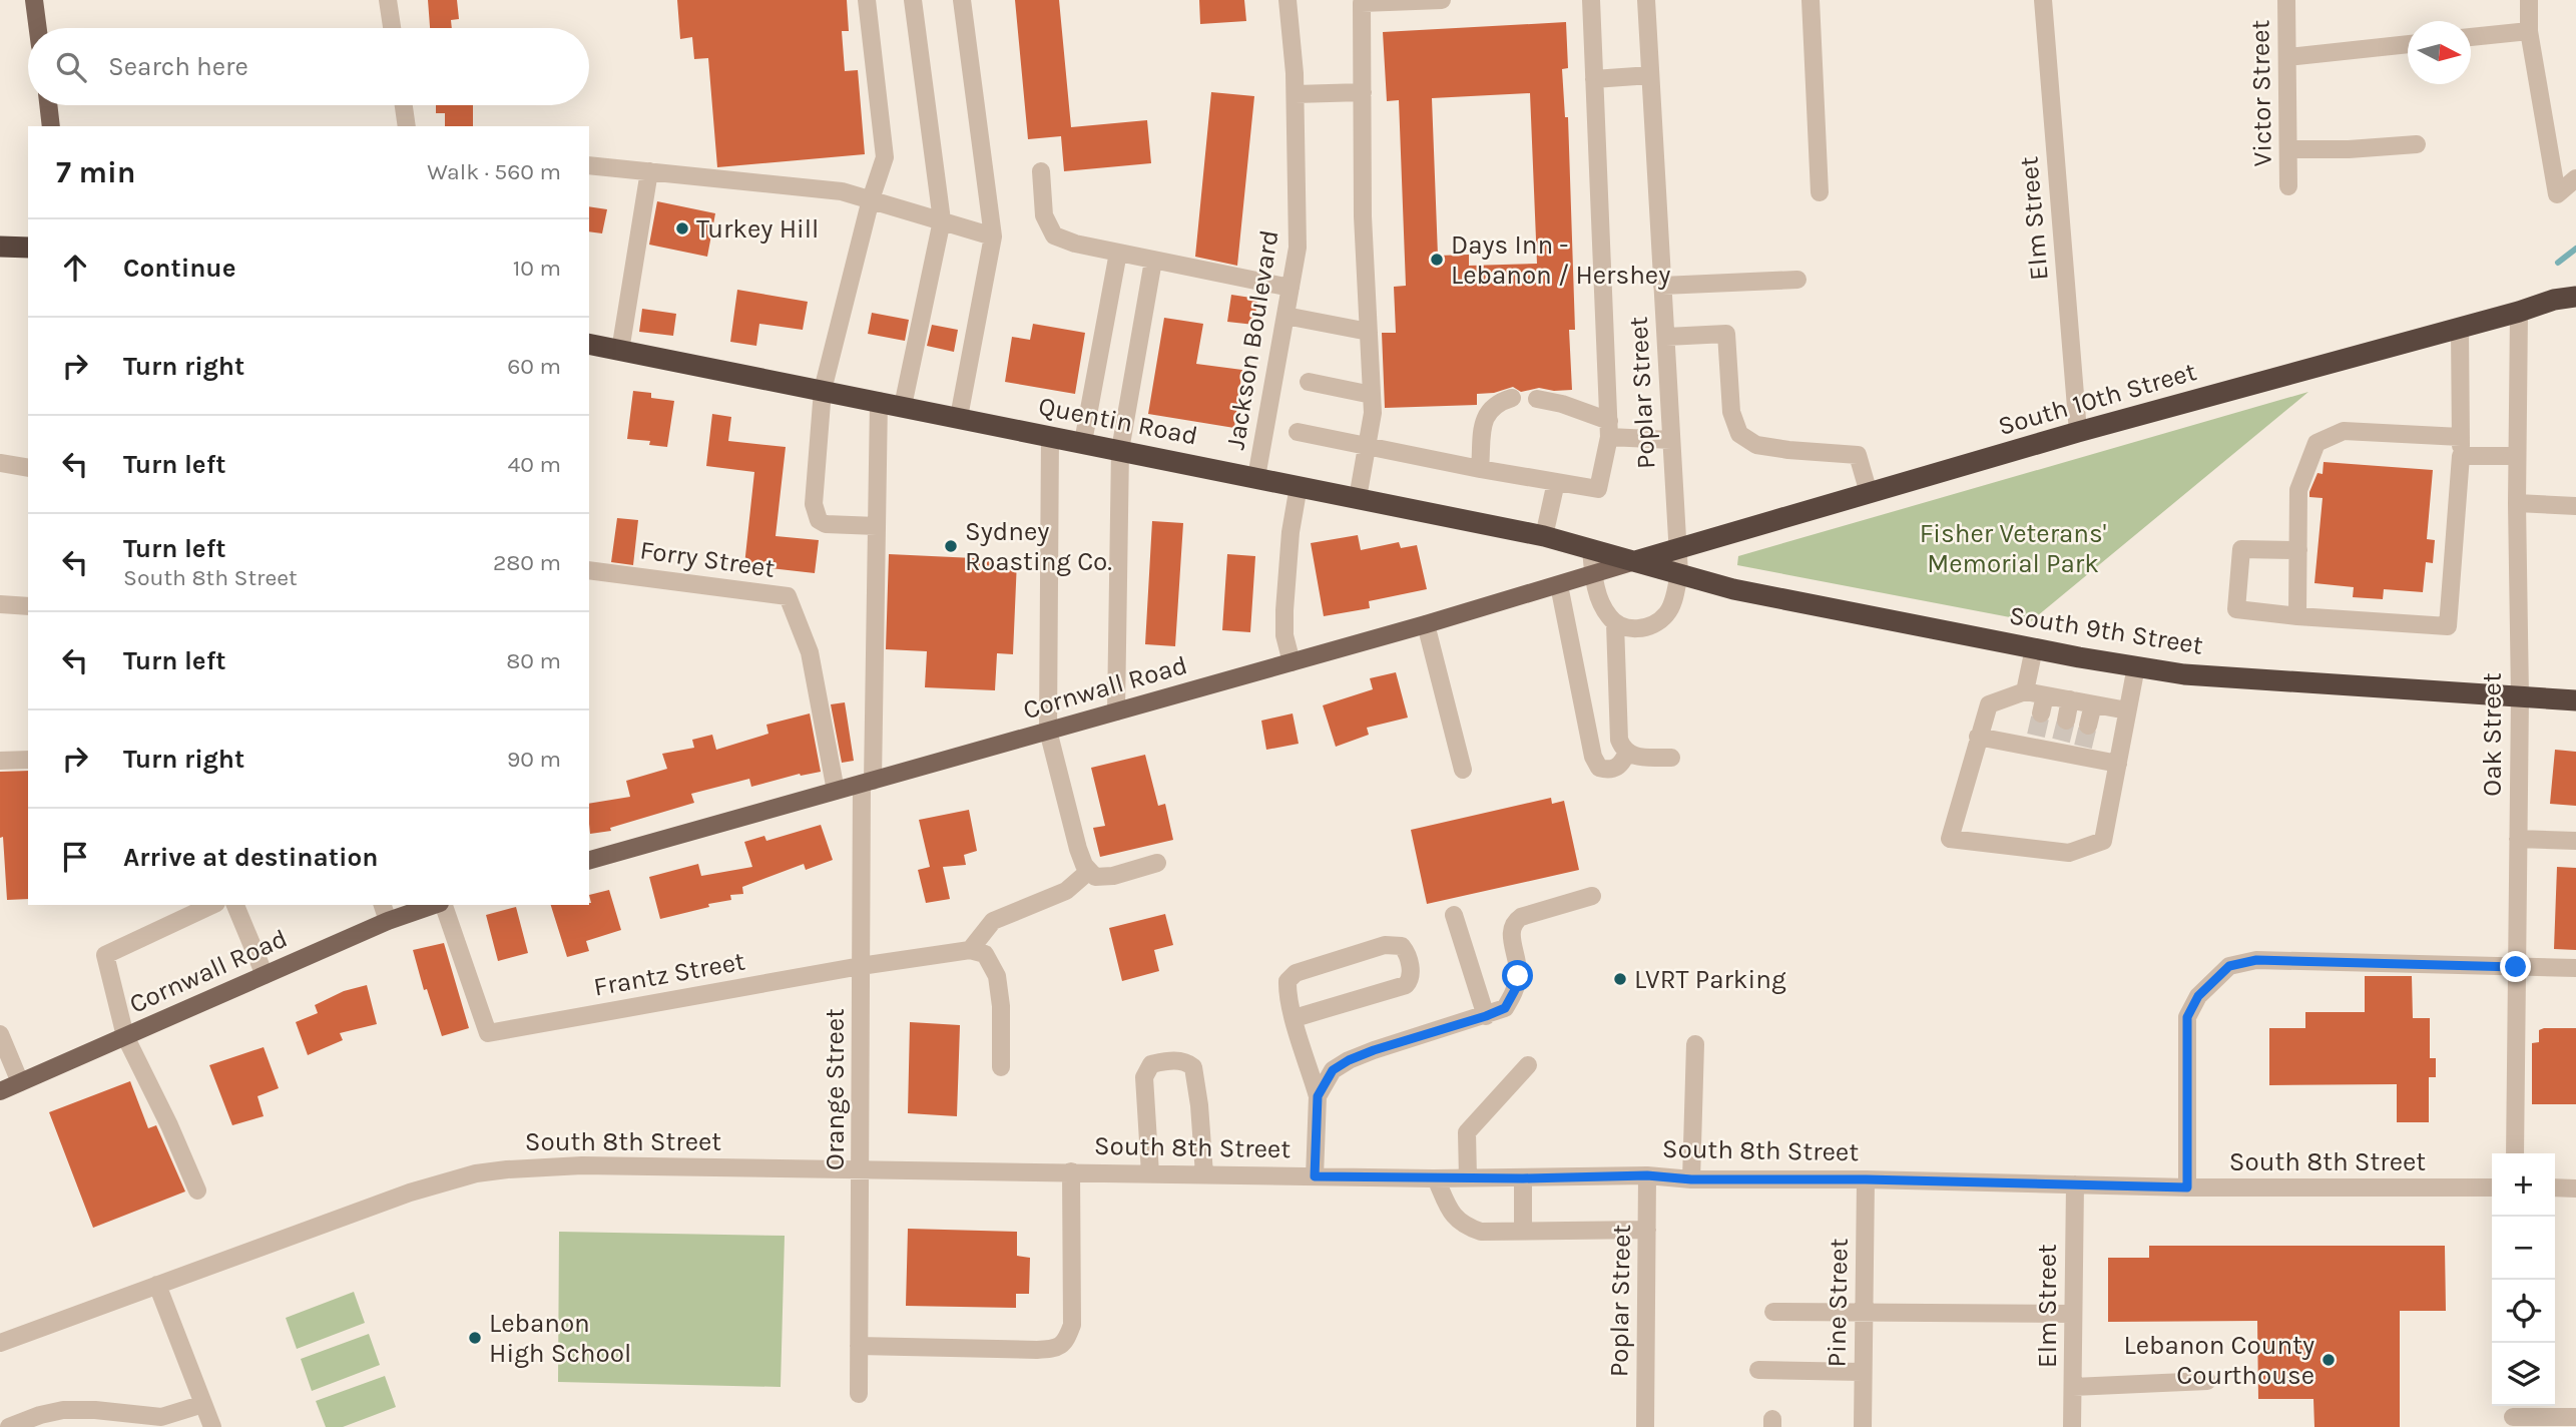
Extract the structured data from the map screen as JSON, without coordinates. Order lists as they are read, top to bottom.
{
  "streets": {
    "highway": ["South 10th Street", "Quentin Road", "South 9th Street"],
    "main road": ["Cornwall Road"],
    "street": [
      "Victor Street",
      "Elm Street",
      "Jackson Boulevard",
      "Poplar Street",
      "Forry Street",
      "Oak Street",
      "Frantz Street",
      "Orange Street",
      "South 8th Street",
      "Pine Street"
    ]
  },
  "crossings": [
    ["Elm Street", "South 10th Street"],
    ["Elm Street", "South 8th Street"],
    ["Jackson Boulevard", "Quentin Road"],
    ["Poplar Street", "South 10th Street"],
    ["Poplar Street", "Quentin Road"],
    ["Poplar Street", "South 9th Street"],
    ["Poplar Street", "Cornwall Road"],
    ["Poplar Street", "South 8th Street"],
    ["South 10th Street", "Quentin Road"],
    ["South 10th Street", "South 9th Street"],
    ["South 10th Street", "Cornwall Road"],
    ["South 10th Street", "Oak Street"],
    ["Quentin Road", "South 9th Street"],
    ["Quentin Road", "Cornwall Road"],
    ["Quentin Road", "Orange Street"],
    ["Forry Street", "Cornwall Road"],
    ["South 9th Street", "Cornwall Road"],
    ["South 9th Street", "Oak Street"],
    ["Cornwall Road", "Orange Street"],
    ["Frantz Street", "Orange Street"],
    ["Orange Street", "South 8th Street"],
    ["South 8th Street", "Pine Street"]
  ],
  "parks": ["Fisher Veterans' Memorial Park"],
  "places": [
    "Turkey Hill",
    "Days Inn - Lebanon / Hershey",
    "Sydney Roasting Co.",
    "LVRT Parking",
    "Lebanon High School",
    "Lebanon County Courthouse"
  ],
  "north": "right",
  "page": {
    "search": "Search here",
    "heading": ["7 min", "Walk · 560 m"],
    "list": [
      ["Continue", "10 m"],
      ["Turn right", "60 m"],
      ["Turn left", "40 m"],
      ["Turn left", "South 8th Street", "280 m"],
      ["Turn left", "80 m"],
      ["Turn right", "90 m"],
      "Arrive at destination"
    ],
    "map_buttons": ["+", "−"]
  }
}
